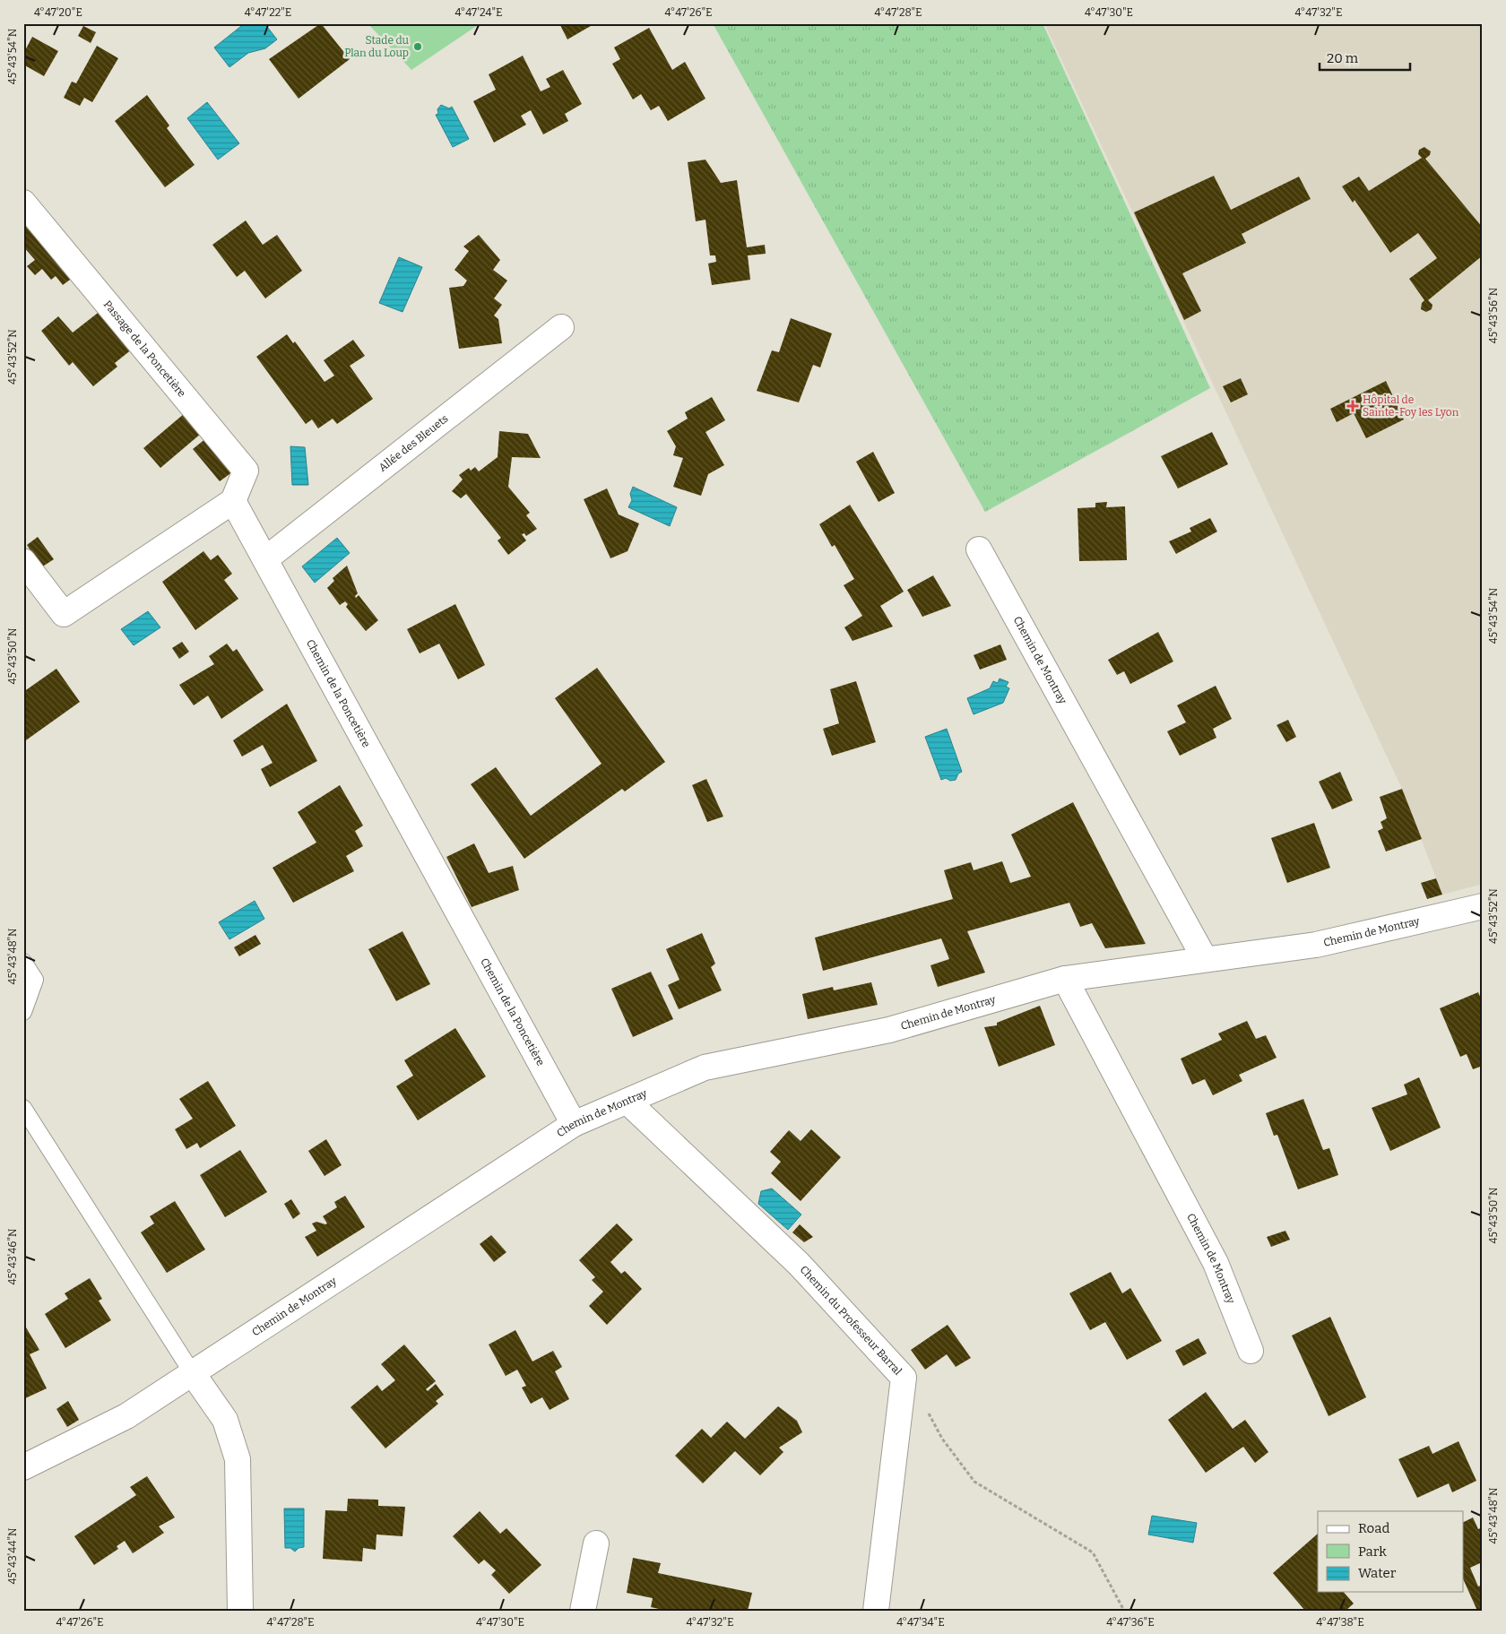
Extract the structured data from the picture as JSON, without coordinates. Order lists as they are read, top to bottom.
{
  "streets": {
    "street": [
      "Passage de la Poncetière",
      "Allée des Bleuets",
      "Chemin de Montray",
      "Chemin de la Poncetière",
      "Chemin du Professeur Barral"
    ]
  },
  "crossings": [
    ["Passage de la Poncetière", "Chemin de la Poncetière"],
    ["Allée des Bleuets", "Chemin de la Poncetière"],
    ["Chemin de Montray", "Chemin de la Poncetière"],
    ["Chemin de Montray", "Chemin du Professeur Barral"]
  ],
  "places": {
    "other": ["Stade du Plan du Loup"],
    "health": ["Hôpital de Sainte-Foy les Lyon"]
  },
  "legend": ["Road", "Park", "Water"],
  "scale_bar": "20 m",
  "coordinates": [
    "4°47'20\"E",
    "4°47'22\"E",
    "4°47'24\"E",
    "4°47'26\"E",
    "4°47'28\"E",
    "4°47'30\"E",
    "4°47'32\"E",
    "45°43'54\"N",
    "45°43'56\"N",
    "45°43'52\"N",
    "45°43'50\"N",
    "45°43'48\"N",
    "45°43'46\"N",
    "45°43'44\"N",
    "4°47'34\"E",
    "4°47'36\"E",
    "4°47'38\"E"
  ]
}
